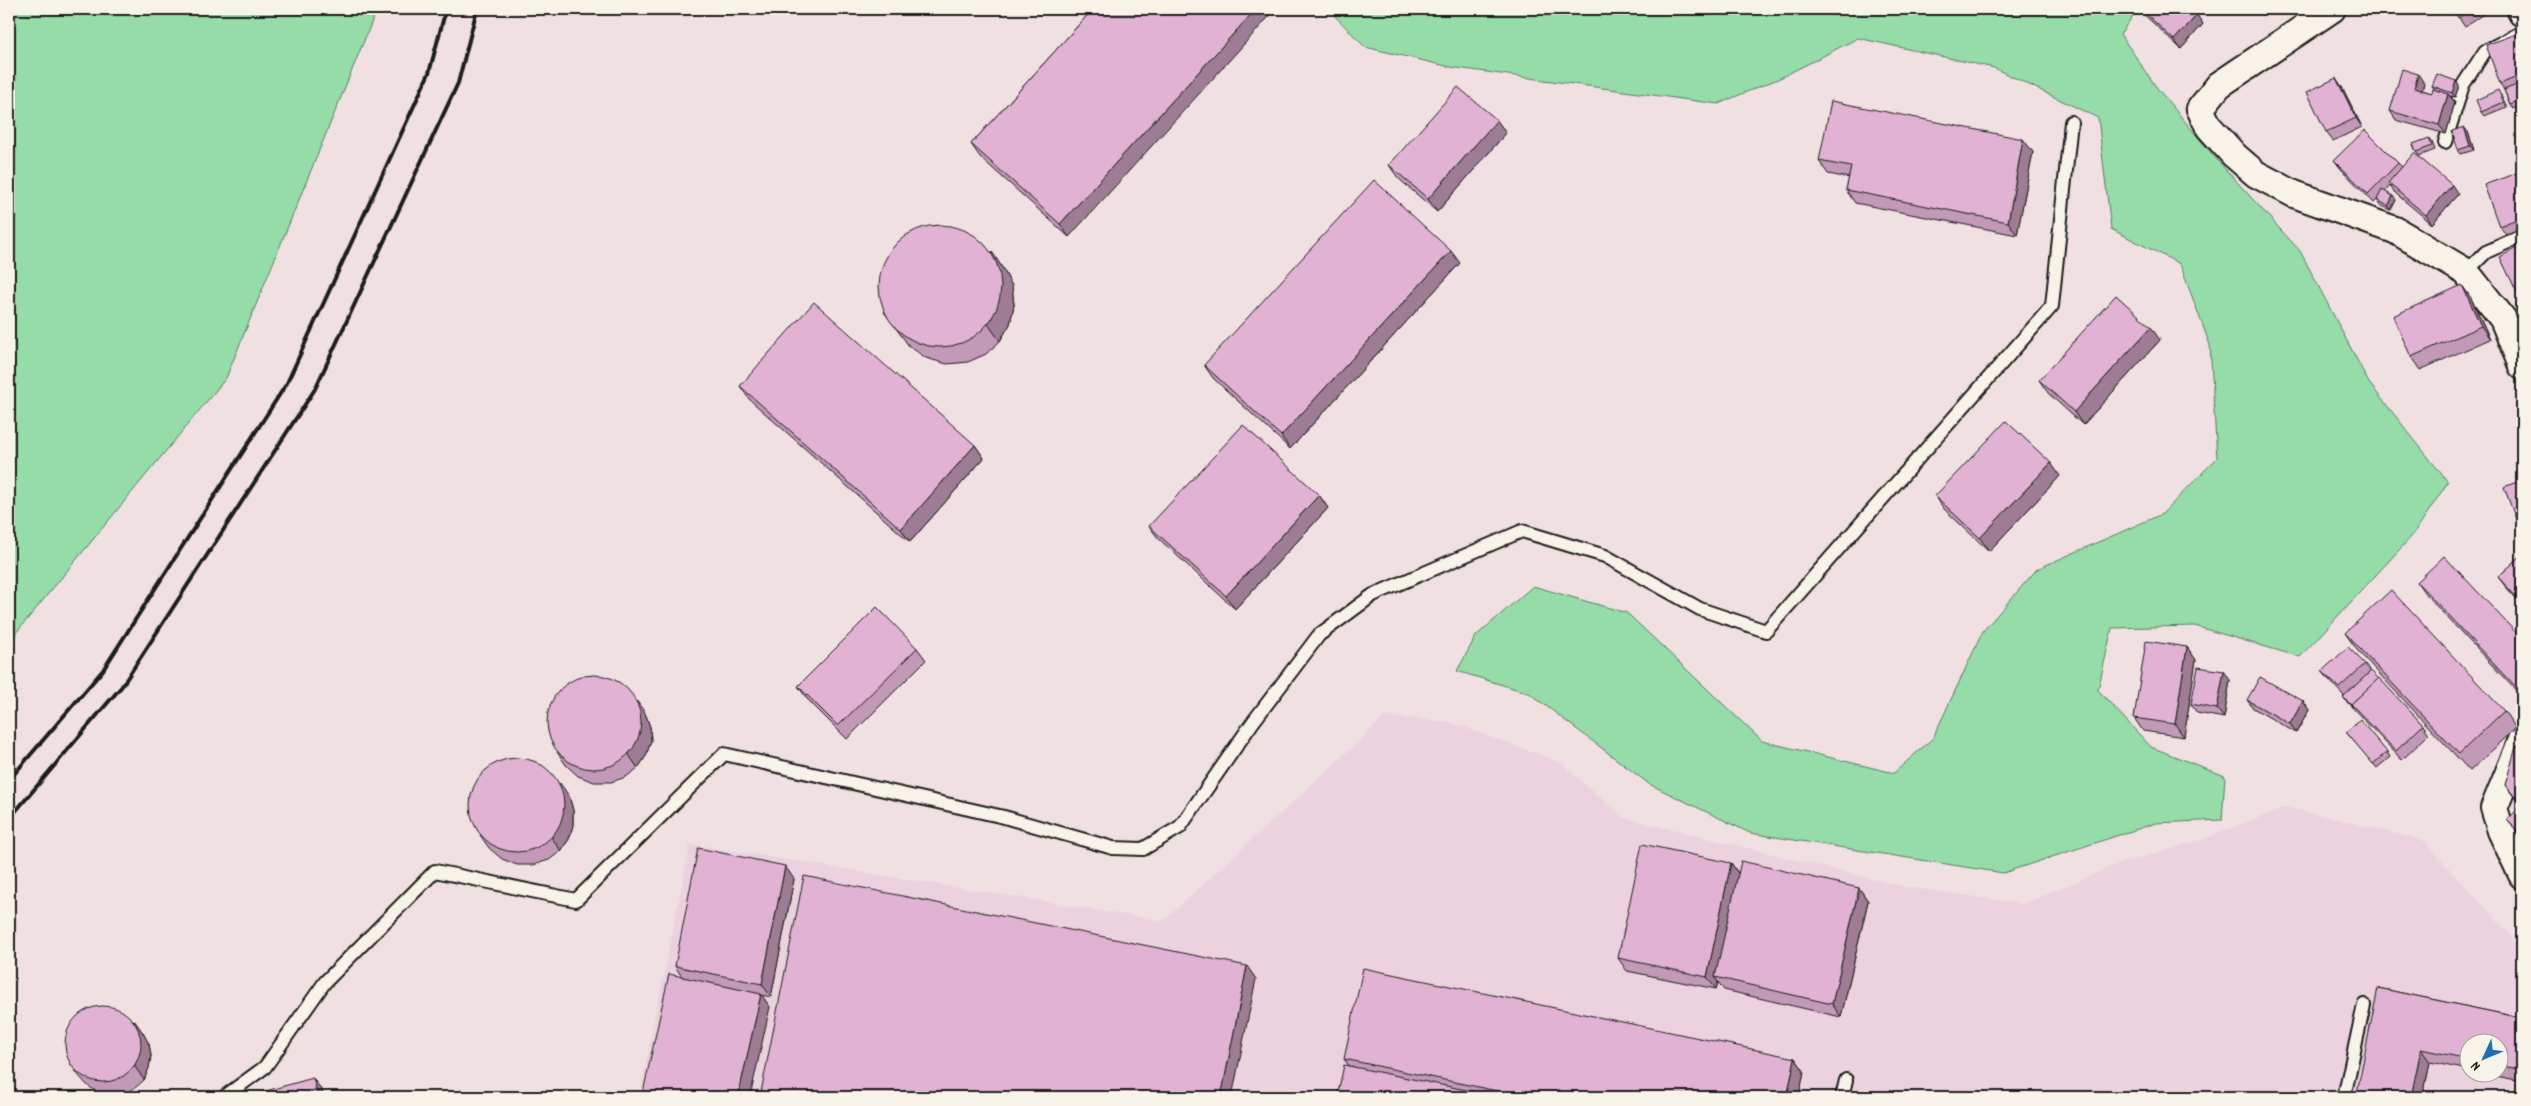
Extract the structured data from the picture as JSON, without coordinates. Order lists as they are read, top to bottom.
{
  "north": "bottom left"
}
